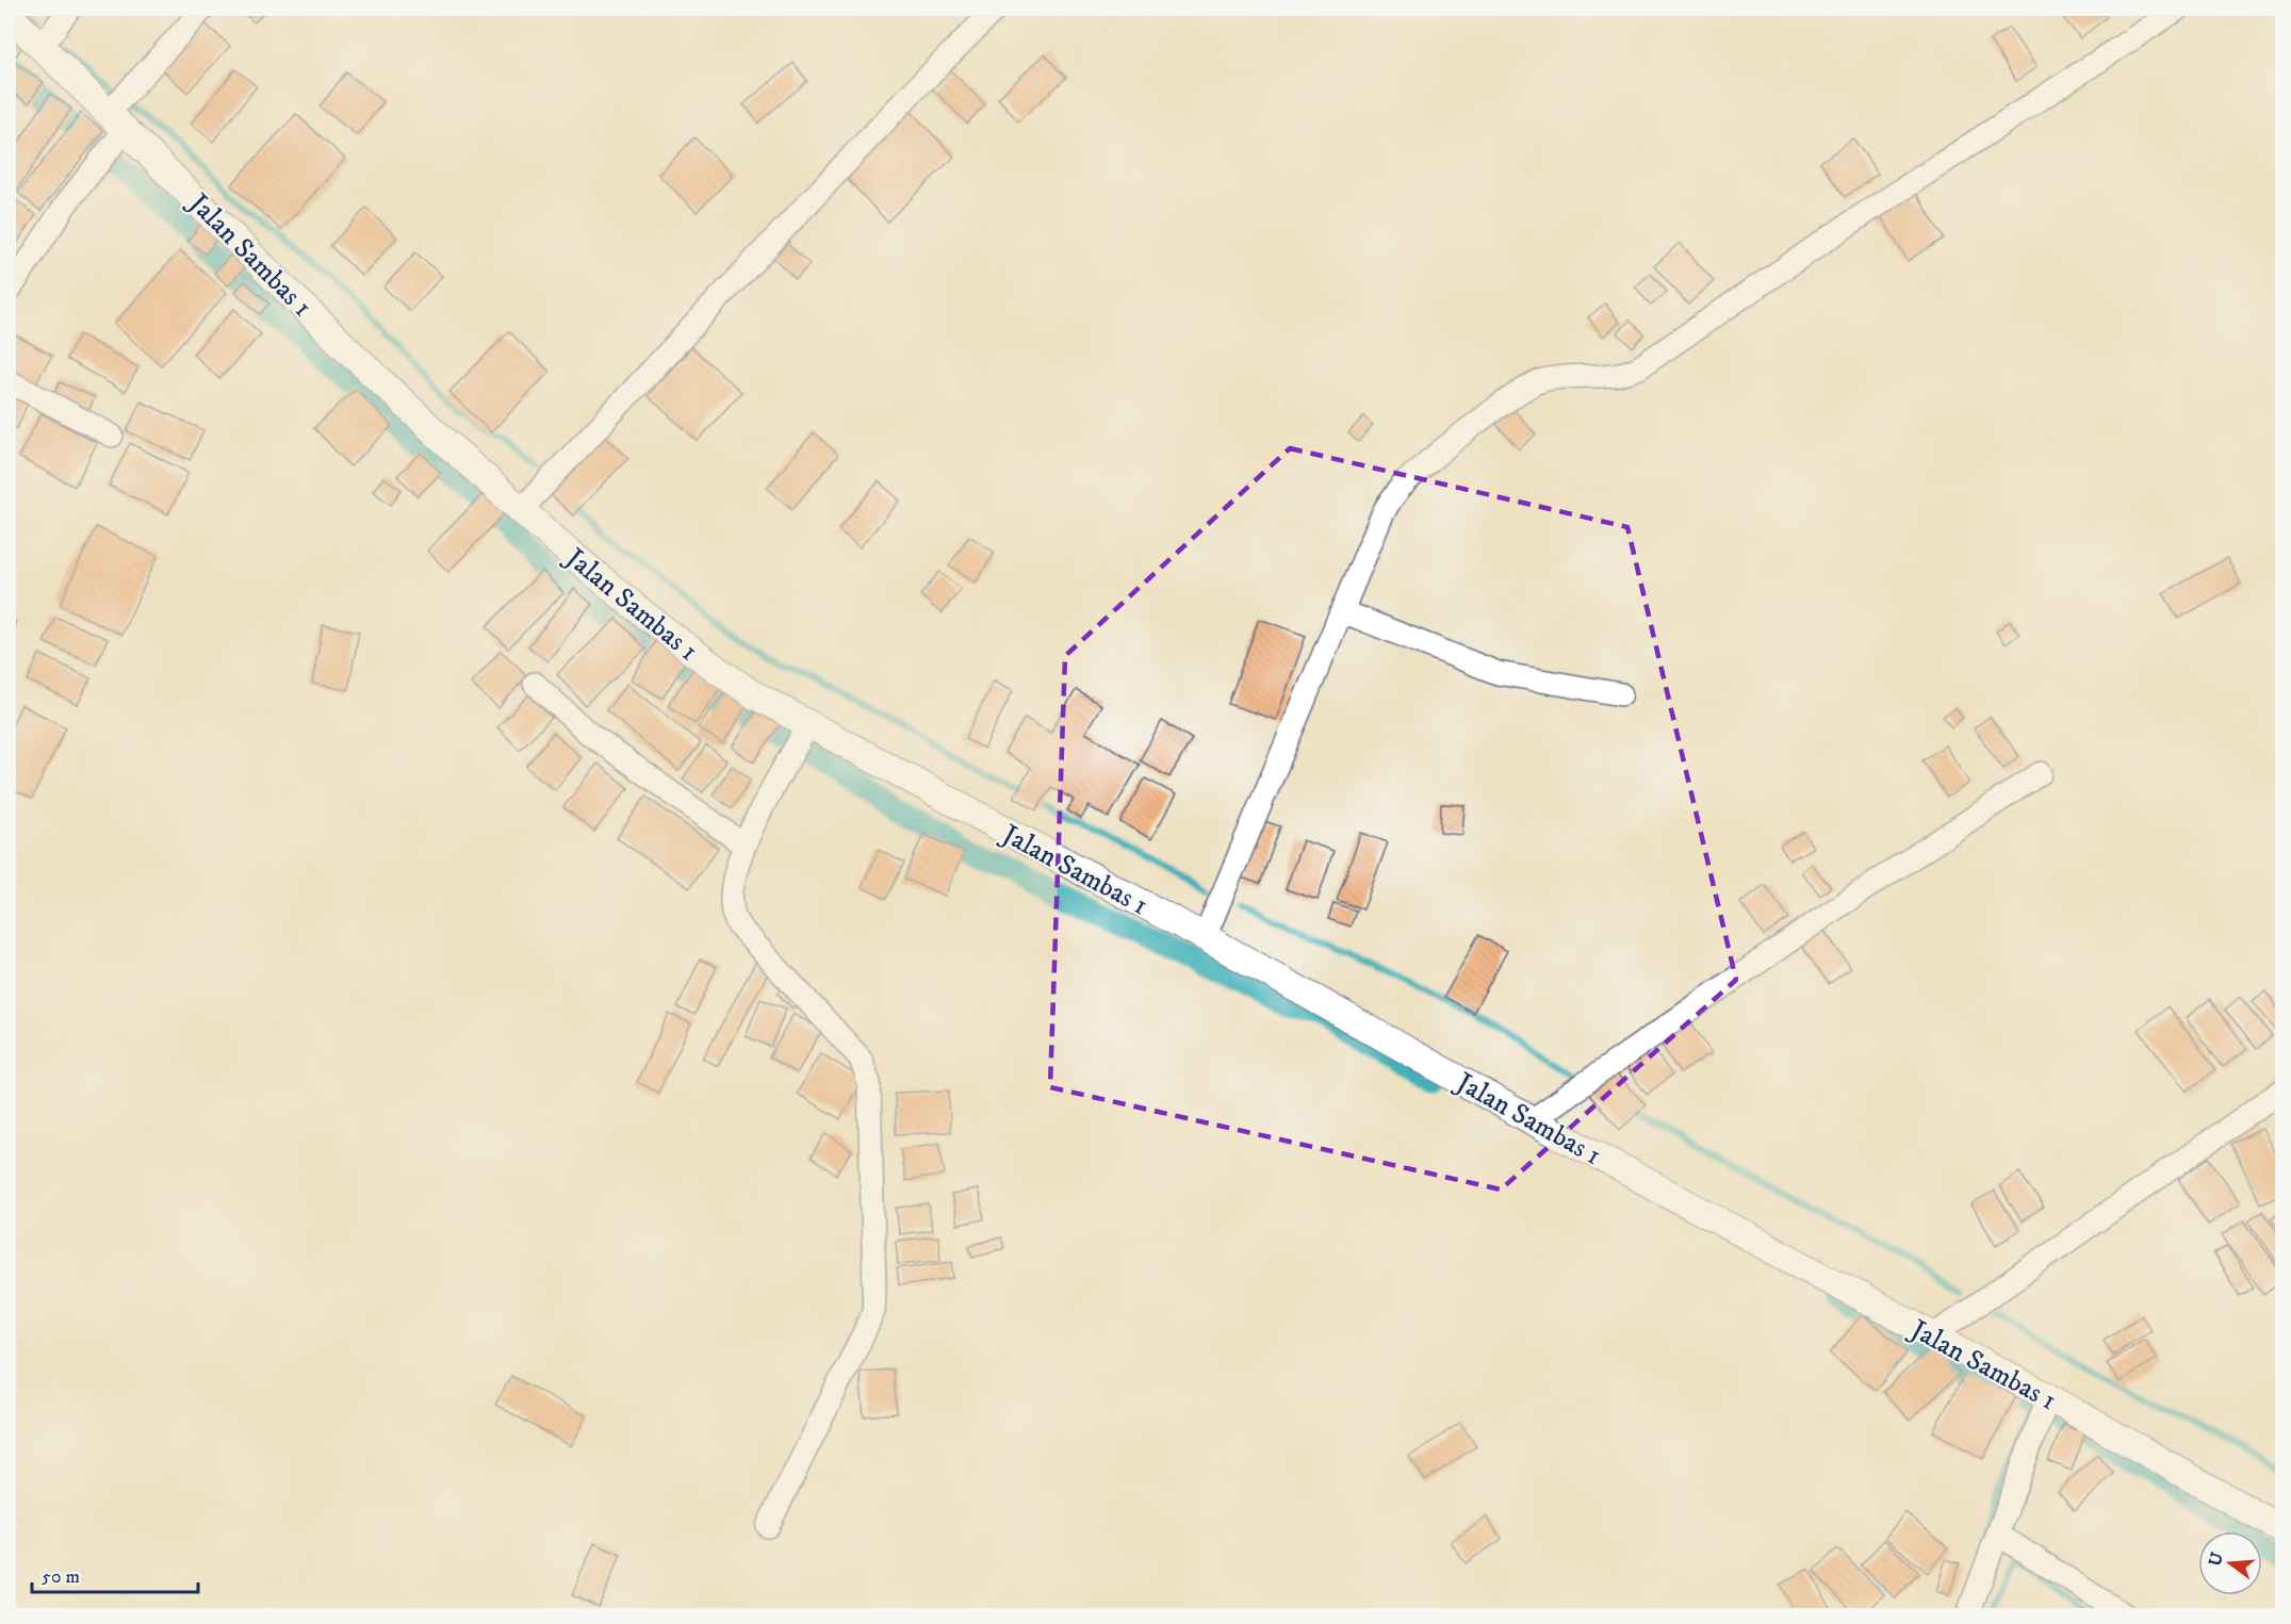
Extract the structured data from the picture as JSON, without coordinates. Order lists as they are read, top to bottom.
{
  "streets": {
    "street": ["Jalan Sambas 1"]
  },
  "scale_bar": "50 m",
  "north": "left"
}
